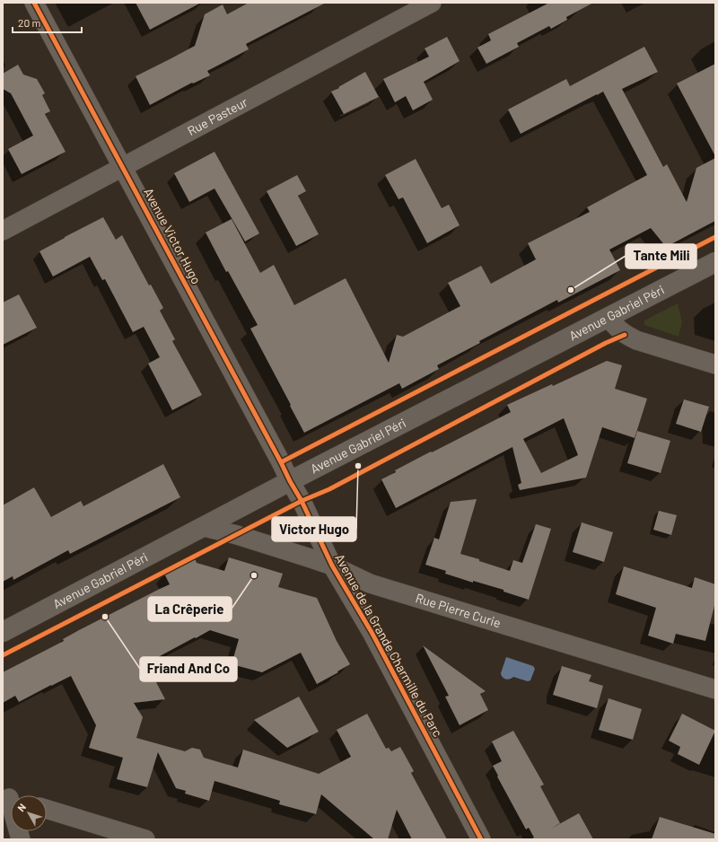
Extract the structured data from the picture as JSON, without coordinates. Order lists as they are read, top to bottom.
{
  "streets": {
    "street": [
      "Rue Pasteur",
      "Avenue Victor Hugo",
      "Avenue Gabriel Péri",
      "Rue Pierre Curie",
      "Avenue de la Grande Charmille du Parc"
    ]
  },
  "crossings": [
    ["Rue Pasteur", "Avenue Victor Hugo"],
    ["Avenue Victor Hugo", "Avenue Gabriel Péri"],
    ["Avenue Victor Hugo", "Avenue de la Grande Charmille du Parc"],
    ["Avenue Gabriel Péri", "Rue Pierre Curie"],
    ["Avenue Gabriel Péri", "Avenue de la Grande Charmille du Parc"],
    ["Rue Pierre Curie", "Avenue de la Grande Charmille du Parc"]
  ],
  "places": [
    "Tante Mili",
    "Victor Hugo",
    "La Crêperie",
    "Friand And Co"
  ],
  "scale_bar": "20 m",
  "north": "top left"
}
